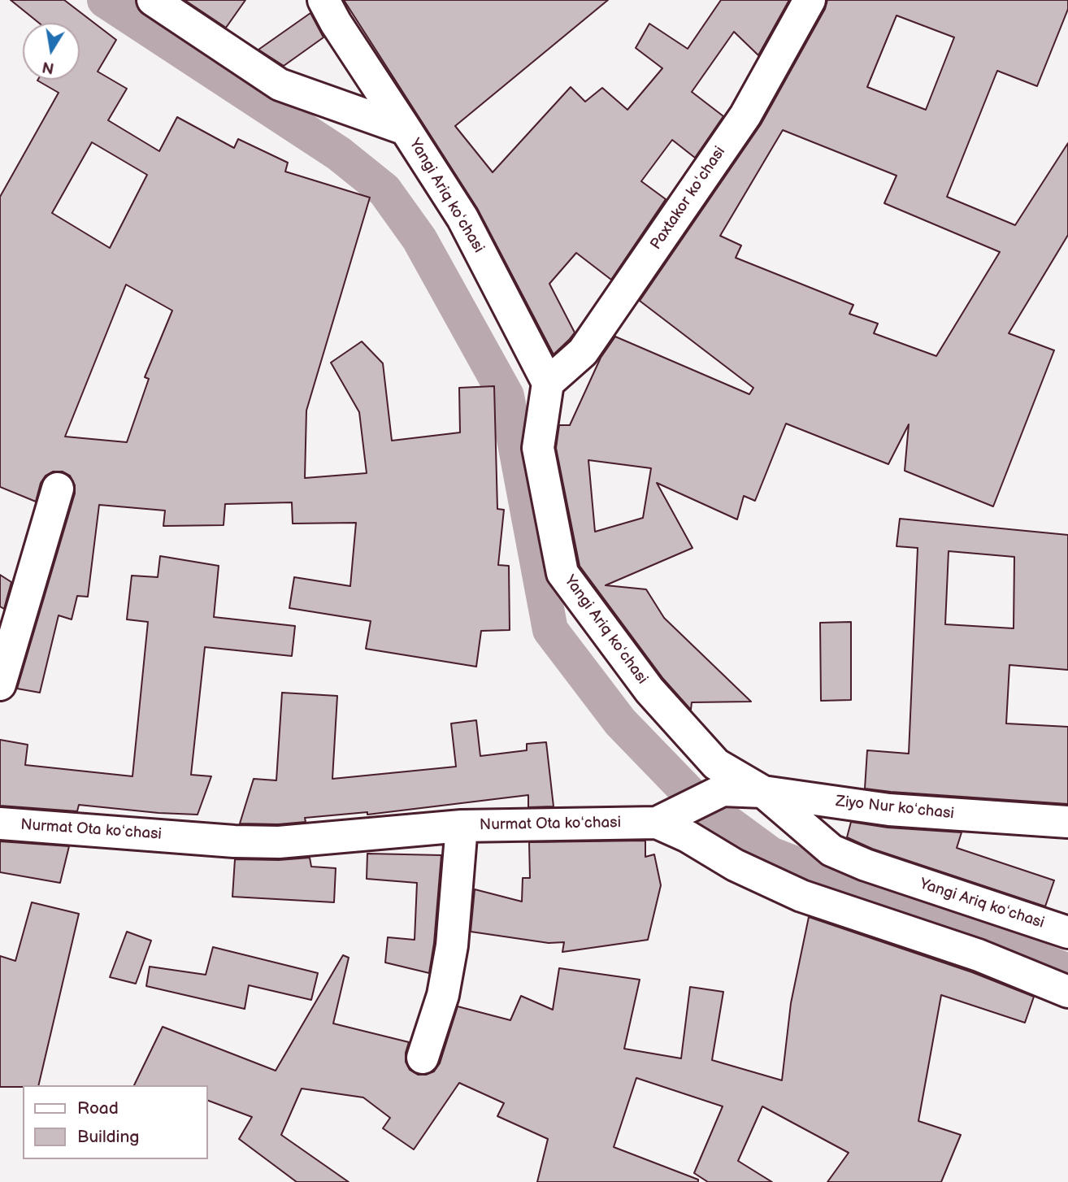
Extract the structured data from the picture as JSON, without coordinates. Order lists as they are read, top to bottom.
{
  "streets": {
    "street": [
      "Yangi Ariq koʻchasi",
      "Paxtakor koʻchasi",
      "Ziyo Nur koʻchasi",
      "Nurmat Ota koʻchasi"
    ]
  },
  "crossings": [
    ["Yangi Ariq koʻchasi", "Paxtakor koʻchasi"],
    ["Yangi Ariq koʻchasi", "Ziyo Nur koʻchasi"],
    ["Ziyo Nur koʻchasi", "Nurmat Ota koʻchasi"]
  ],
  "legend": ["Road", "Building"],
  "north": "bottom"
}
